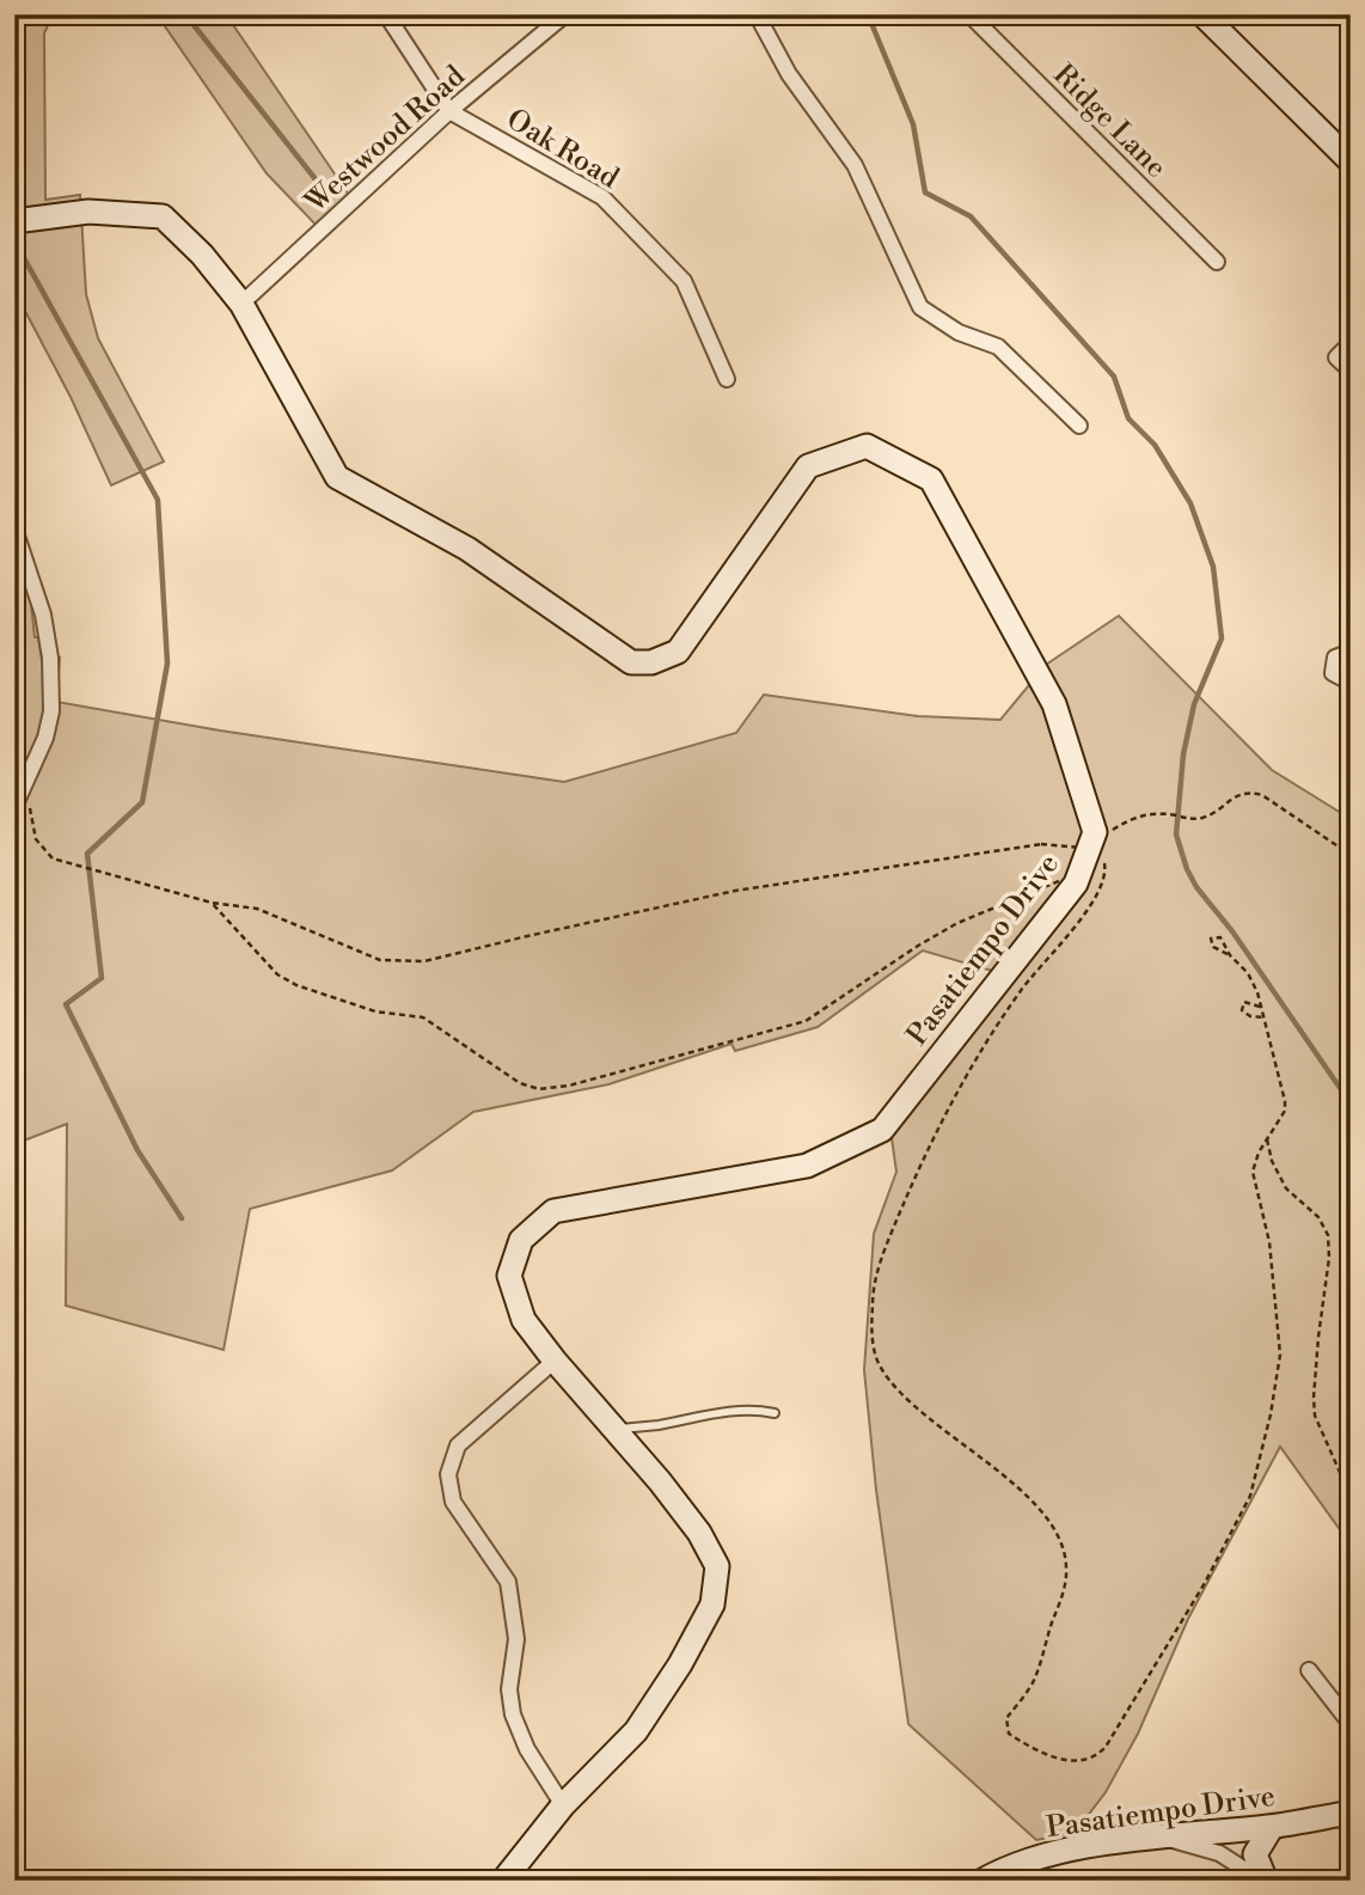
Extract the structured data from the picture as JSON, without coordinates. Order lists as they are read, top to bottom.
{
  "streets": {
    "street": [
      "Ridge Lane",
      "Westwood Road",
      "Oak Road",
      "Pasatiempo Drive"
    ]
  },
  "crossings": [
    ["Westwood Road", "Oak Road"],
    ["Westwood Road", "Pasatiempo Drive"]
  ]
}
